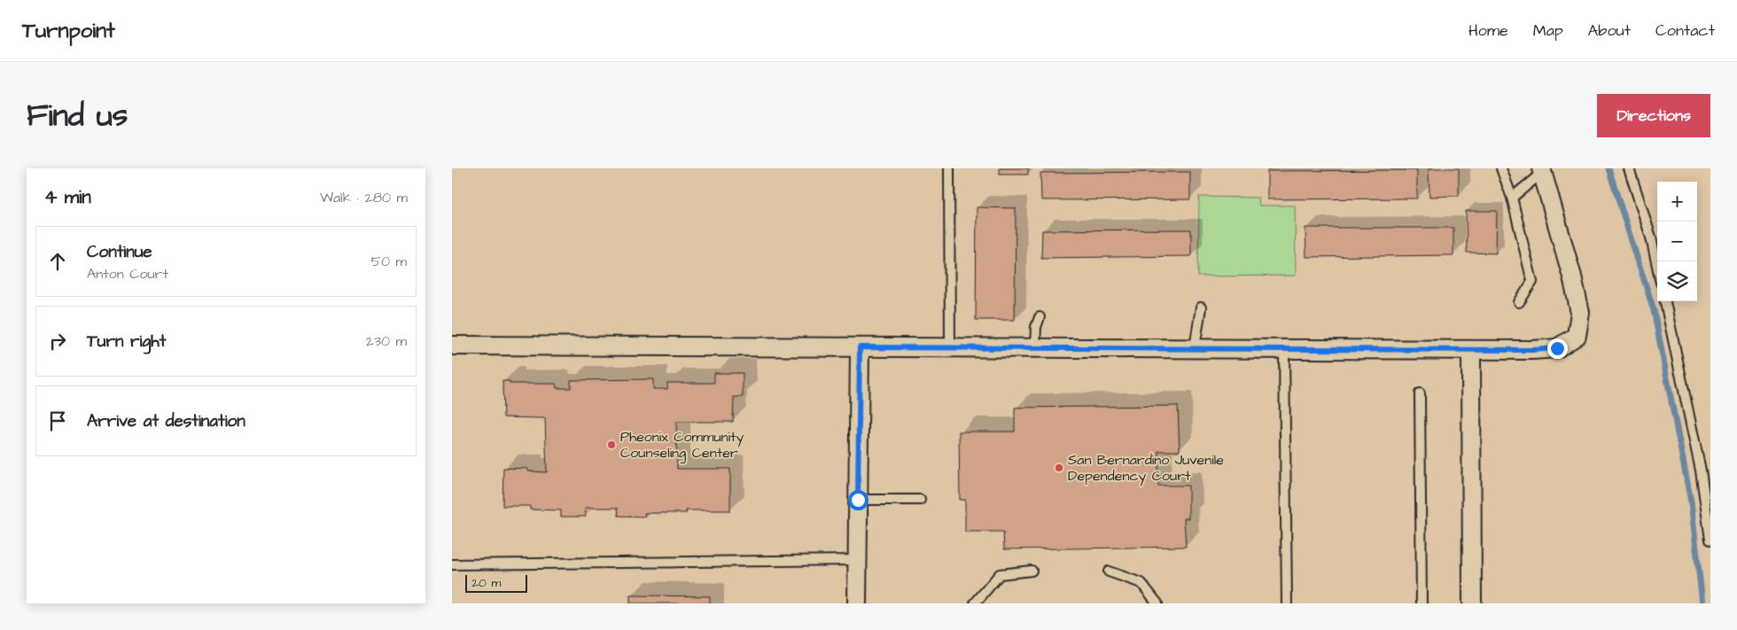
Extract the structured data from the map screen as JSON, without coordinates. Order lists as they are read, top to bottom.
{
  "places": ["Pheonix Community Counseling Center", "San Bernardino Juvenile Dependency Court"],
  "scale_bar": "20 m",
  "page": {
    "header": "Turnpoint",
    "nav": [
      "Home",
      "Map",
      "About",
      "Contact"
    ],
    "title": "Find us",
    "buttons": "Directions",
    "heading": ["4 min", "Walk · 280 m"],
    "map_buttons": ["+", "−"],
    "list": [
      ["Continue", "Anton Court", "50 m"],
      ["Turn right", "230 m"],
      "Arrive at destination"
    ],
    "scale": "20 m"
  }
}
